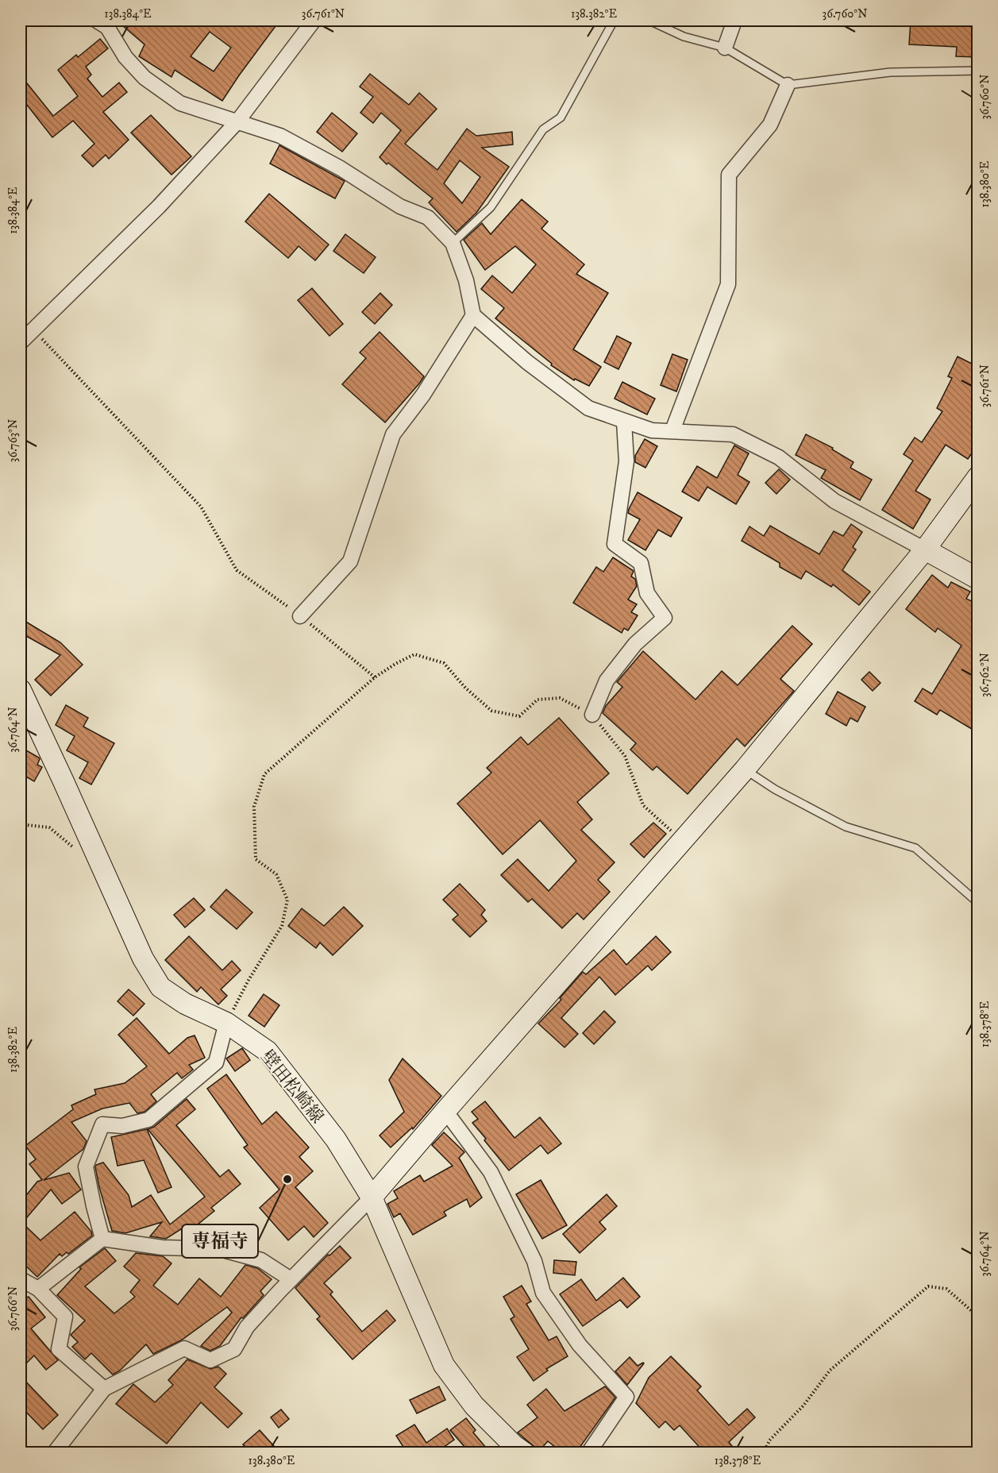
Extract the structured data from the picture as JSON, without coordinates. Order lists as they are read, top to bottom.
{
  "streets": {
    "street": ["壁田松崎線"]
  },
  "places": ["専福寺"],
  "coordinates": [
    "138.384°E",
    "36.761°N",
    "138.382°E",
    "36.760°N",
    "138.380°E",
    "36.763°N",
    "36.762°N",
    "36.764°N",
    "138.378°E",
    "36.766°N"
  ]
}
